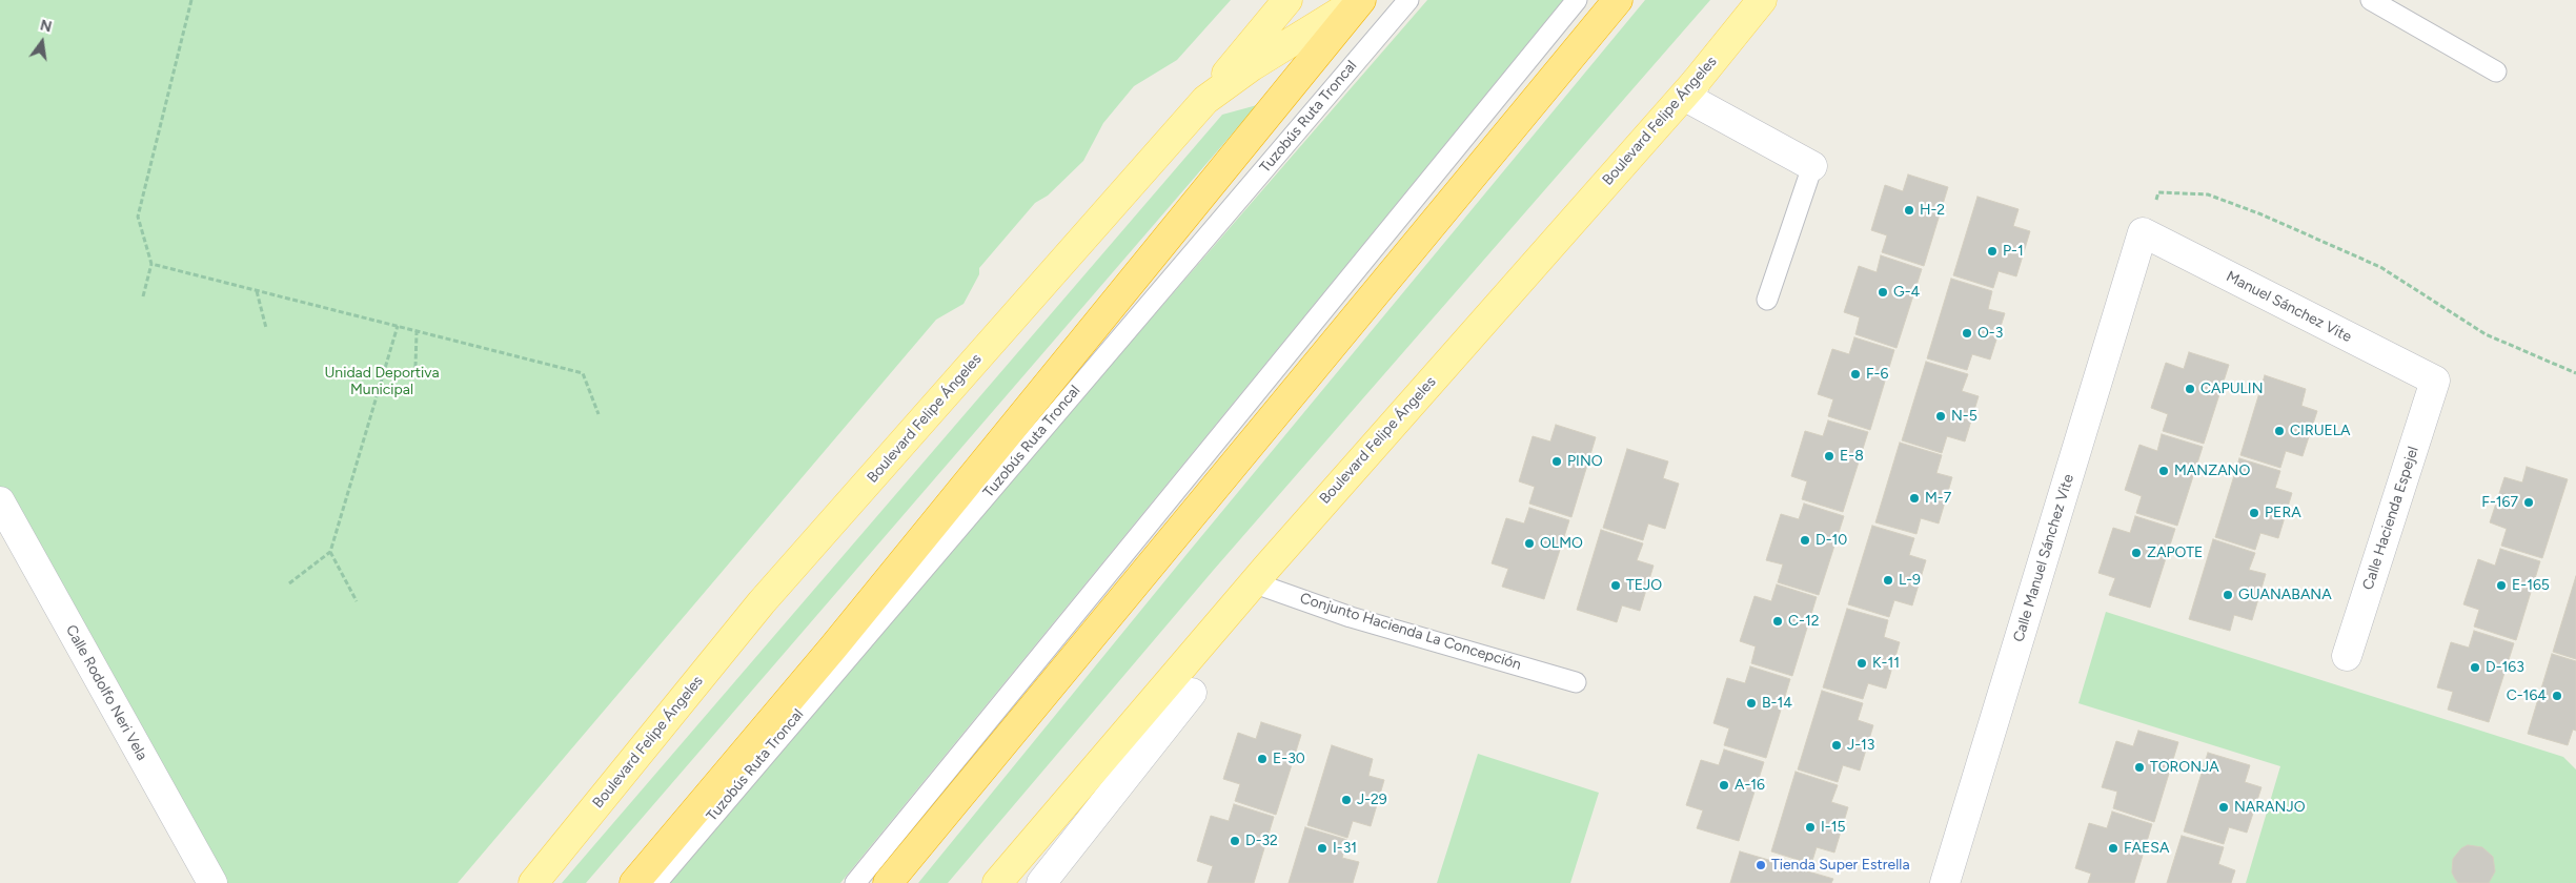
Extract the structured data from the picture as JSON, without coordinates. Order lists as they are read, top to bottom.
{
  "streets": {
    "highway": ["Boulevard Felipe Ángeles"],
    "street": [
      "Manuel Sánchez Vite",
      "Calle Hacienda Espejel",
      "Calle Manuel Sánchez Vite",
      "Calle Rodolfo Neri Vela"
    ],
    "lane": ["Tuzobús Ruta Troncal", "Conjunto Hacienda La Concepción"]
  },
  "crossings": [
    ["Boulevard Felipe Ángeles", "Conjunto Hacienda La Concepción"],
    ["Manuel Sánchez Vite", "Calle Hacienda Espejel"],
    ["Manuel Sánchez Vite", "Calle Manuel Sánchez Vite"]
  ],
  "parks": ["Unidad Deportiva Municipal"],
  "places": [
    "H-2",
    "P-1",
    "G-4",
    "O-3",
    "F-6",
    "CAPULIN",
    "N-5",
    "CIRUELA",
    "E-8",
    "PINO",
    "MANZANO",
    "M-7",
    "F-167",
    "PERA",
    "D-10",
    "OLMO",
    "ZAPOTE",
    "L-9",
    "TEJO",
    "E-165",
    "GUANABANA",
    "C-12",
    "K-11",
    "D-163",
    "C-164",
    "B-14",
    "J-13",
    "E-30",
    "TORONJA",
    "A-16",
    "J-29",
    "NARANJO",
    "I-15",
    "D-32",
    "I-31",
    "FAESA",
    "Tienda Super Estrella"
  ],
  "north": "top"
}
